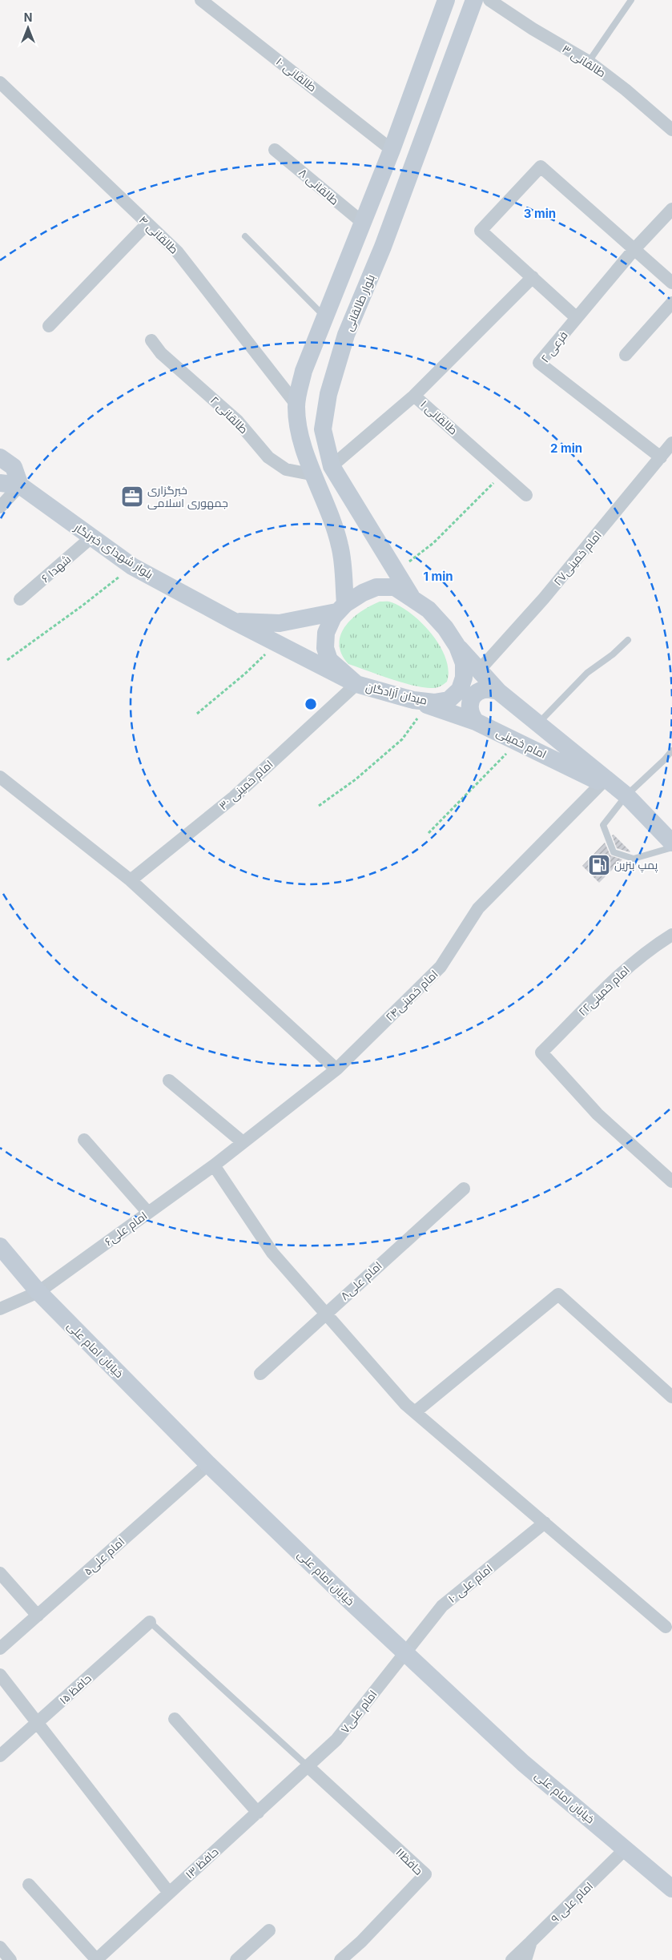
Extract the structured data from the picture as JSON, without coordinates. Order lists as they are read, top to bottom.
{
  "streets": {
    "main road": [
      "بلوار طالقانی",
      "بلوار شهدای خبرنگار",
      "میدان آزادگان",
      "امام خمینی",
      "خیابان امام علی"
    ],
    "street": [
      "طالقانی ۳",
      "طالقانی ۱۰",
      "طالقانی ۸",
      "طالقانی ۴",
      "فرعی ۲",
      "طالقانی ۲",
      "طالقانی ۱",
      "امام خمینی۲۷",
      "شهد۱ ۶",
      "امام خمینی ۳۰",
      "امام خمینی۲۲",
      "امام خمینی۲۴",
      "امام علی۶",
      "امام علی۸",
      "امام علی۵",
      "امام علی ۱۰",
      "حافظ ۱۵",
      "امام علی۷",
      "حافظ۱۱",
      "حافظ ۱۳",
      "امام علی ۹"
    ]
  },
  "crossings": [
    ["بلوار طالقانی", "طالقانی ۱"],
    ["بلوار طالقانی", "بلوار شهدای خبرنگار"],
    ["بلوار طالقانی", "میدان آزادگان"],
    ["بلوار طالقانی", "امام خمینی"],
    ["بلوار طالقانی", "امام خمینی ۳۰"],
    ["فرعی ۲", "امام خمینی۲۷"],
    ["بلوار شهدای خبرنگار", "شهد۱ ۶"],
    ["بلوار شهدای خبرنگار", "میدان آزادگان"],
    ["بلوار شهدای خبرنگار", "امام خمینی"],
    ["بلوار شهدای خبرنگار", "امام خمینی ۳۰"],
    ["امام خمینی۲۷", "امام خمینی"],
    ["میدان آزادگان", "امام خمینی"],
    ["میدان آزادگان", "امام خمینی ۳۰"],
    ["امام خمینی", "امام خمینی ۳۰"],
    ["امام خمینی", "امام خمینی۲۴"],
    ["امام خمینی۲۴", "امام علی۶"],
    ["امام علی۶", "خیابان امام علی"],
    ["خیابان امام علی", "امام علی۵"],
    ["خیابان امام علی", "امام علی ۱۰"],
    ["خیابان امام علی", "امام علی۷"],
    ["خیابان امام علی", "امام علی ۹"],
    ["امام علی ۱۰", "امام علی۷"],
    ["امام علی۷", "حافظ۱۱"],
    ["امام علی۷", "حافظ ۱۳"],
    ["حافظ۱۱", "حافظ ۱۳"]
  ],
  "places": {
    "office": ["خبرگزاری جمهوری اسلامی"],
    "fuel station": ["پمپ بنزین"]
  },
  "north": "top",
  "rings": ["3 min", "2 min", "1 min"]
}
